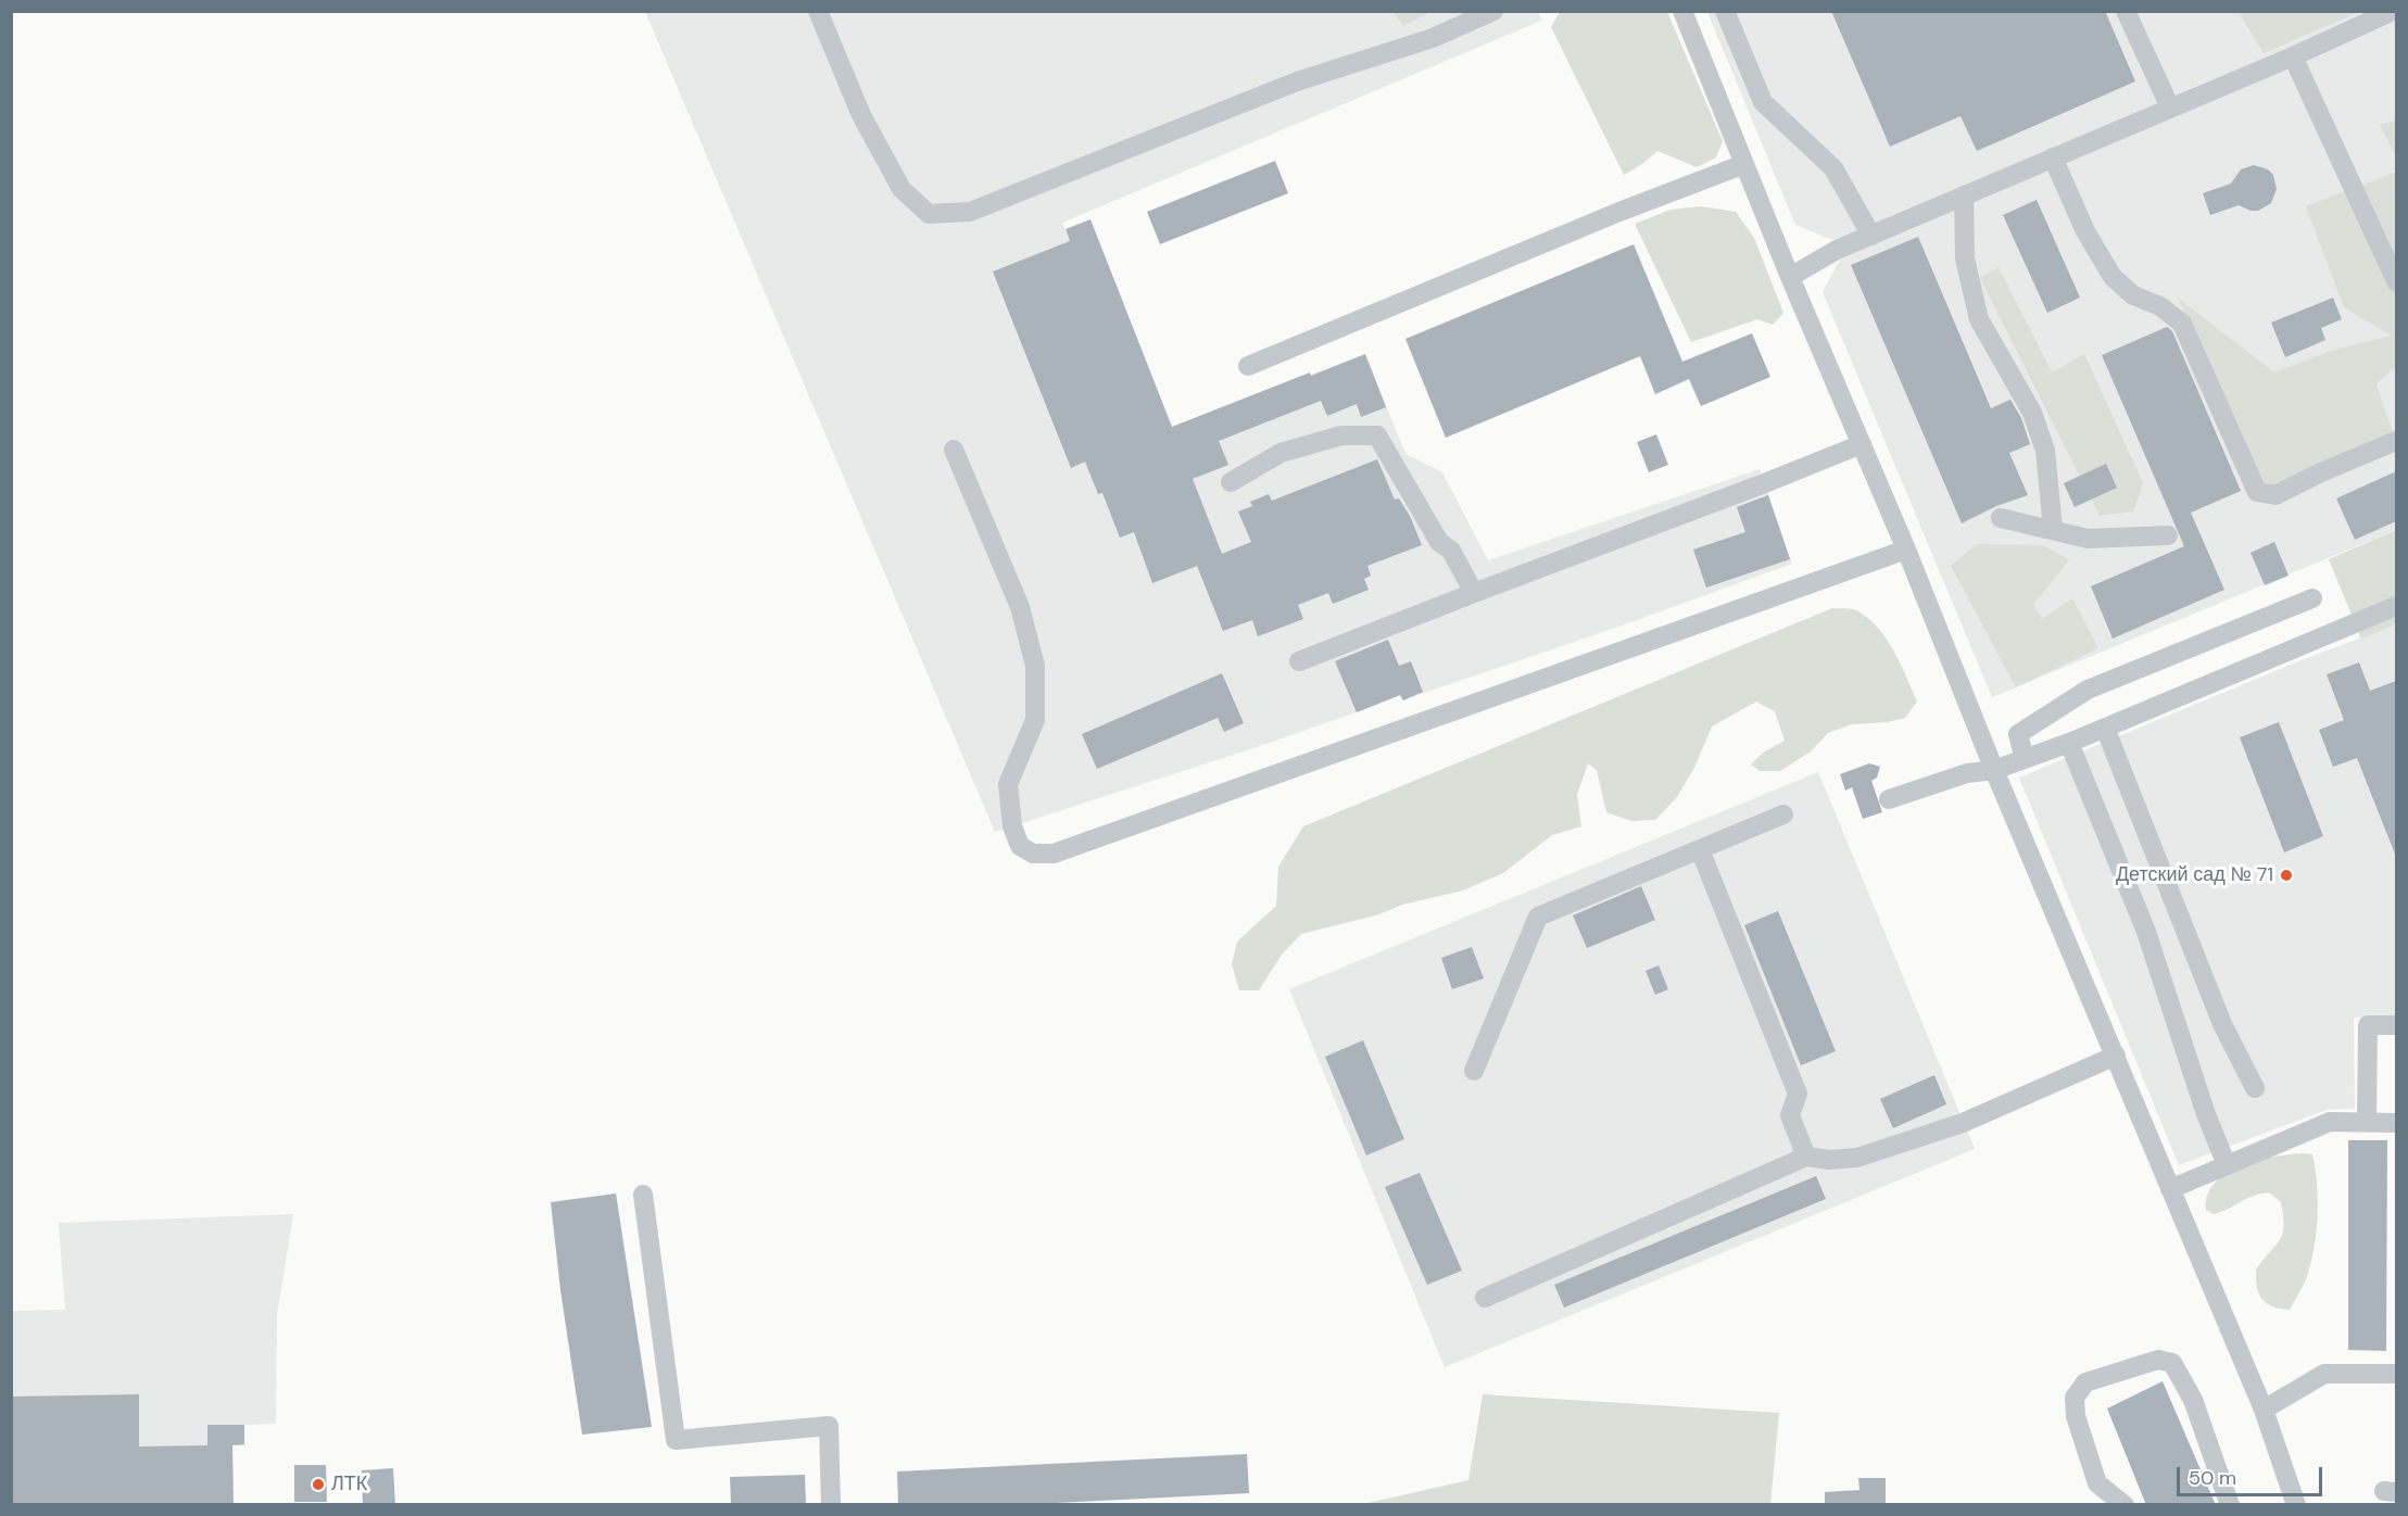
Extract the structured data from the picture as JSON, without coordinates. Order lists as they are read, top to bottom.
{
  "places": ["Детский сад № 71", "ЛТК"],
  "scale_bar": "50 m"
}
